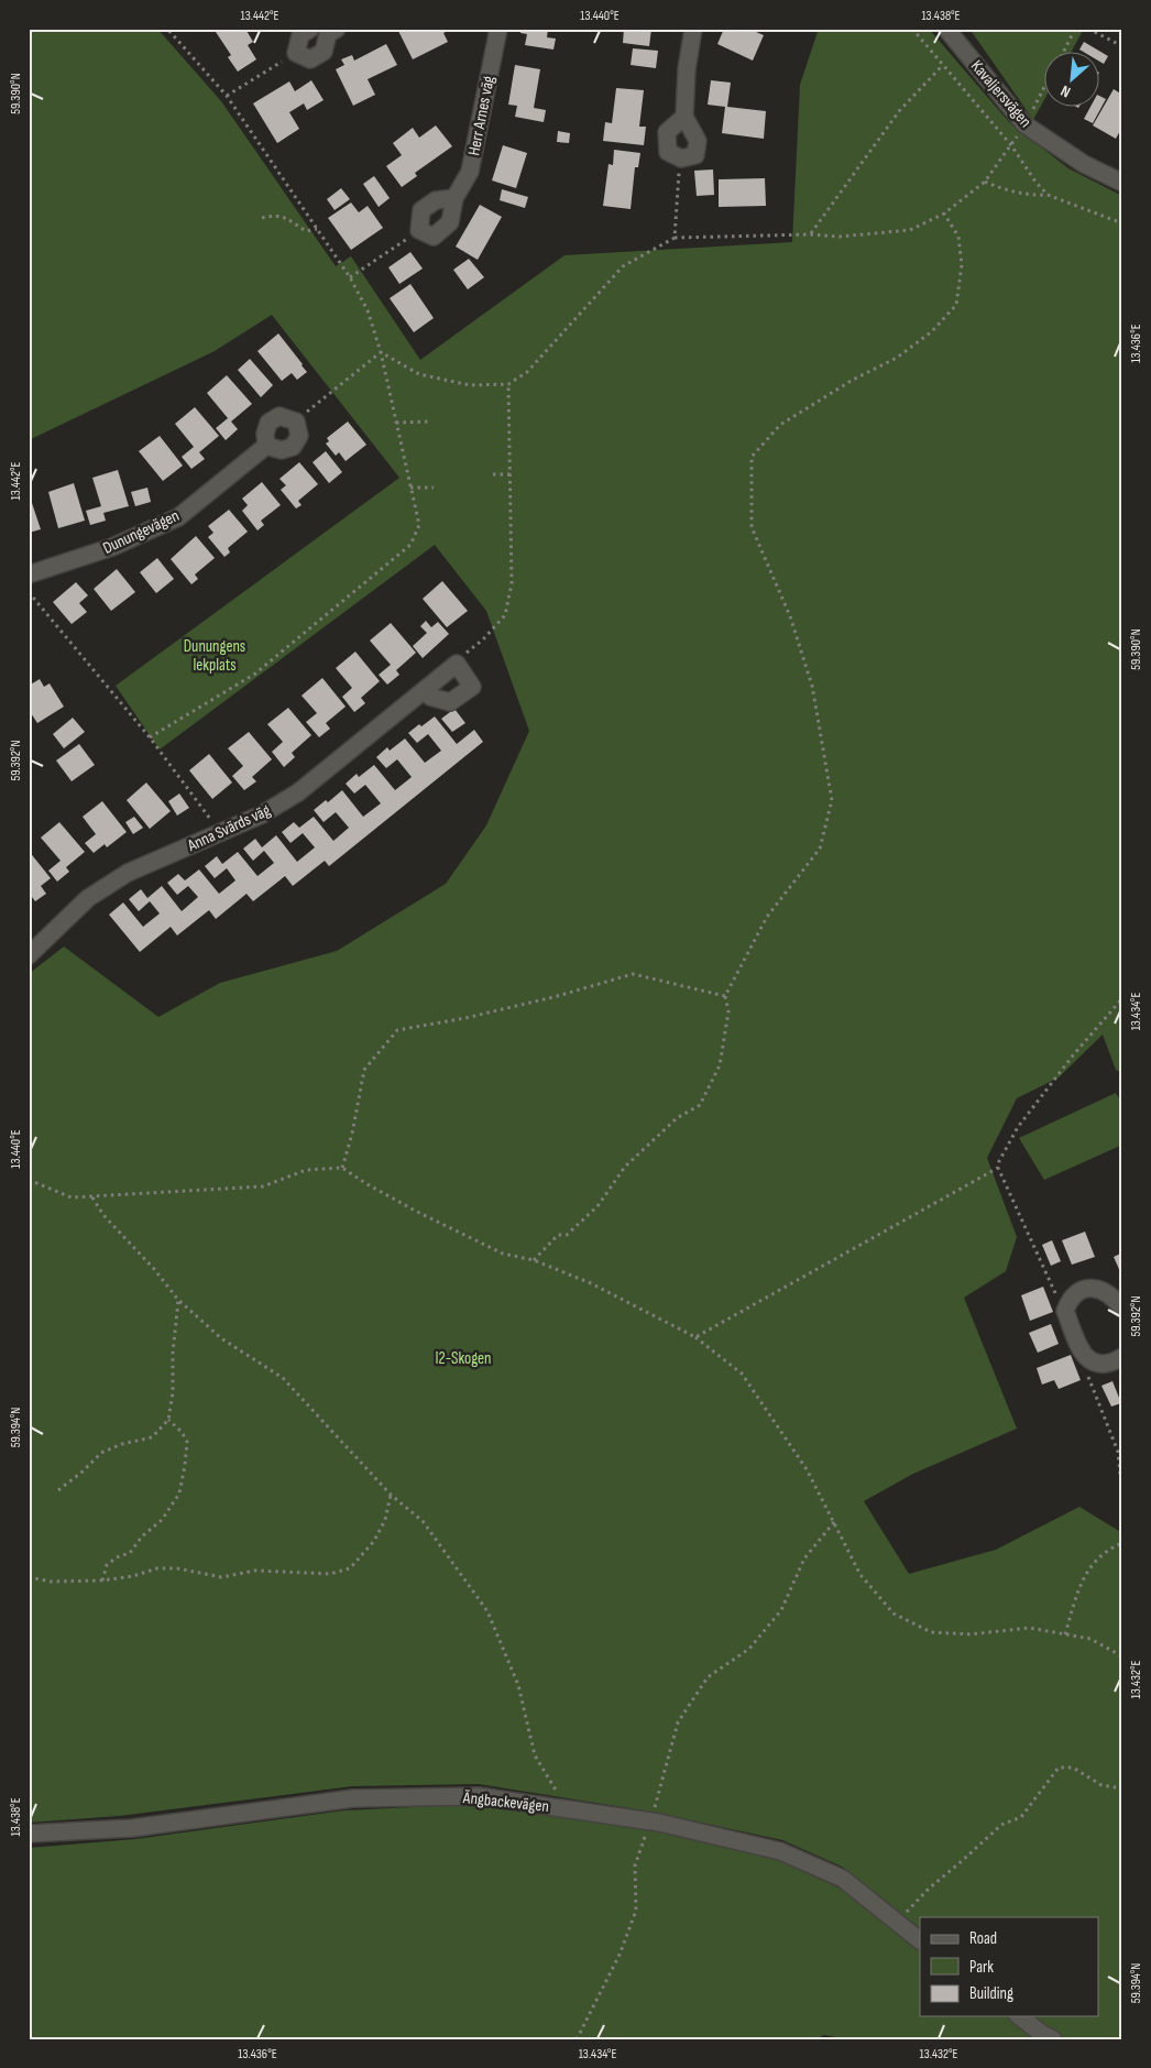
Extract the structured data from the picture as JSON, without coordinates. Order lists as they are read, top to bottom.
{
  "streets": {
    "street": [
      "Kavaljersvägen",
      "Herr Arnes väg",
      "Dunungevägen",
      "Anna Svärds väg",
      "Ängbackevägen"
    ]
  },
  "parks": ["Dunungens lekplats", "I2-Skogen"],
  "legend": ["Road", "Park", "Building"],
  "north": "bottom left",
  "coordinates": [
    "13.442°E",
    "13.440°E",
    "13.438°E",
    "59.390°N",
    "13.436°E",
    "59.392°N",
    "13.434°E",
    "59.394°N",
    "13.432°E"
  ]
}
